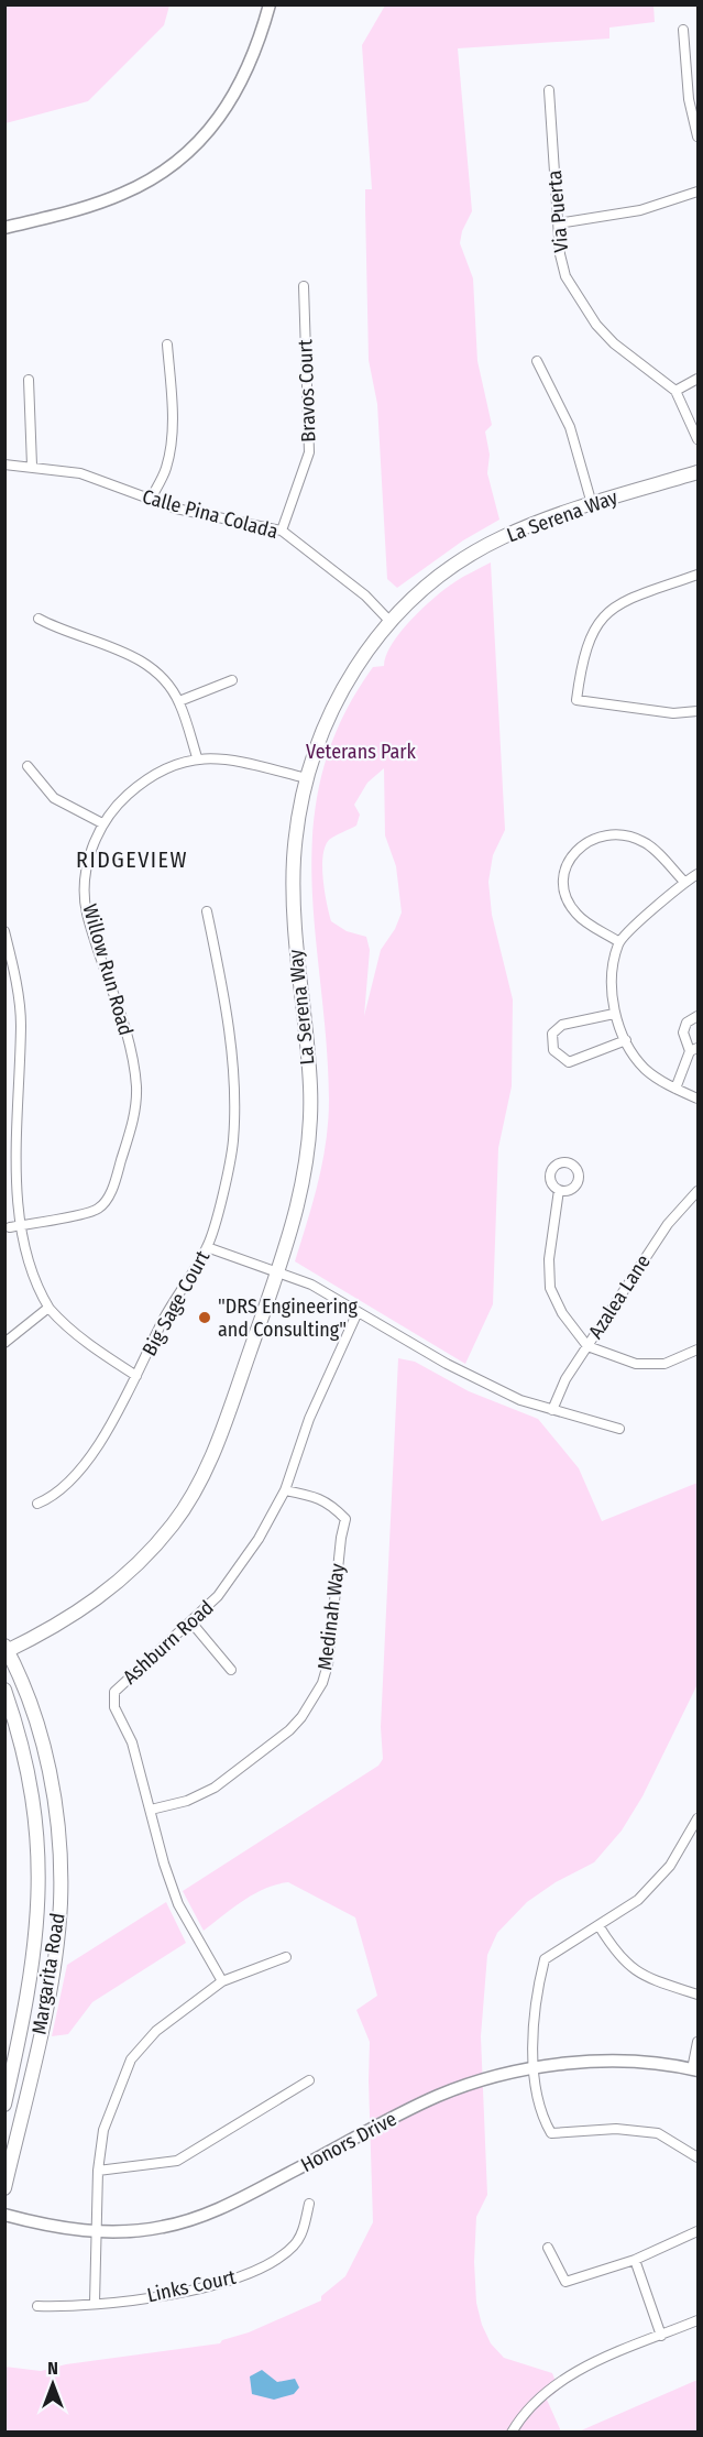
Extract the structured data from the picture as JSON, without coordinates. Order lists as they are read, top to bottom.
{
  "streets": {
    "main road": ["La Serena Way", "Margarita Road"],
    "street": [
      "Via Puerta",
      "Bravos Court",
      "Calle Pina Colada",
      "Willow Run Road",
      "Azalea Lane",
      "Big Sage Court",
      "Medinah Way",
      "Ashburn Road",
      "Honors Drive",
      "Links Court"
    ]
  },
  "crossings": [
    ["Bravos Court", "Calle Pina Colada"],
    ["Calle Pina Colada", "La Serena Way"],
    ["La Serena Way", "Willow Run Road"],
    ["La Serena Way", "Margarita Road"],
    ["Medinah Way", "Ashburn Road"]
  ],
  "districts": ["RIDGEVIEW"],
  "parks": ["Veterans Park"],
  "places": ["\"DRS Engineering and Consulting\""],
  "north": "top"
}
